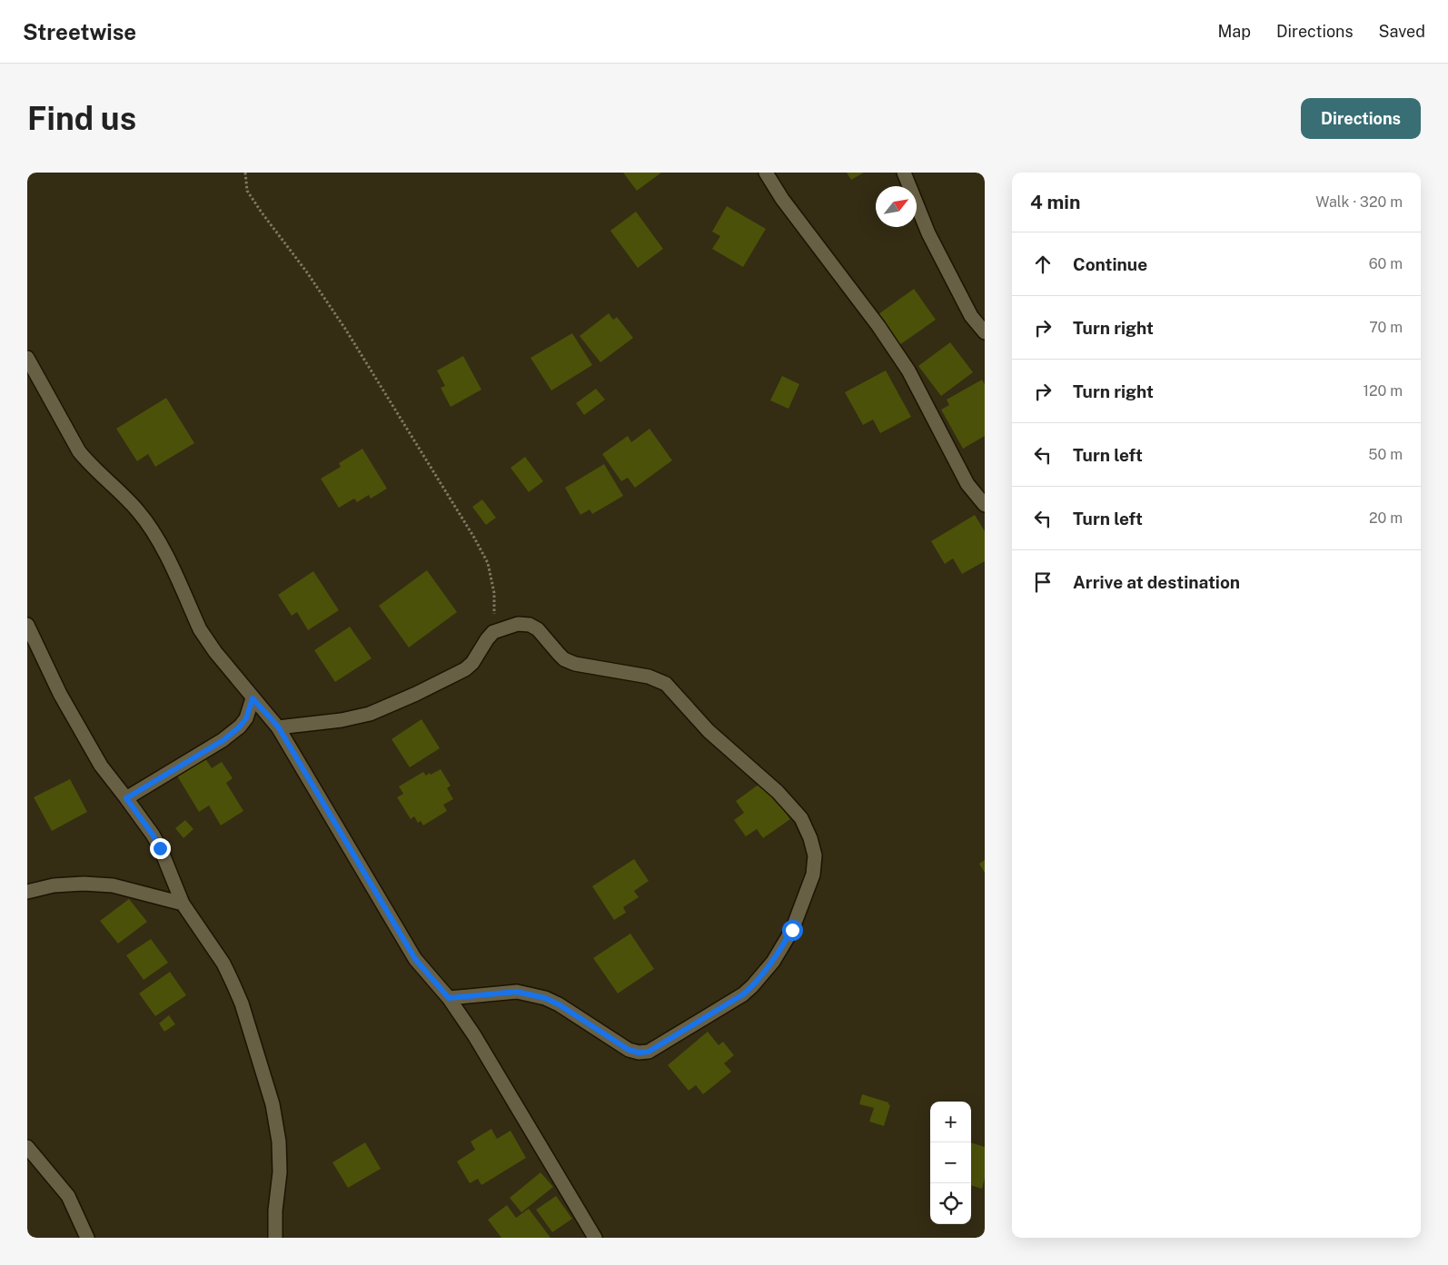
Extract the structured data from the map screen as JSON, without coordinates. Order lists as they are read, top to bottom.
{
  "north": "top right",
  "page": {
    "header": "Streetwise",
    "nav": ["Map", "Directions", "Saved"],
    "buttons": "Directions",
    "title": "Find us",
    "heading": ["4 min", "Walk · 320 m"],
    "list": [
      ["Continue", "60 m"],
      ["Turn right", "70 m"],
      ["Turn right", "120 m"],
      ["Turn left", "50 m"],
      ["Turn left", "20 m"],
      "Arrive at destination"
    ],
    "map_buttons": ["+", "−"]
  }
}
